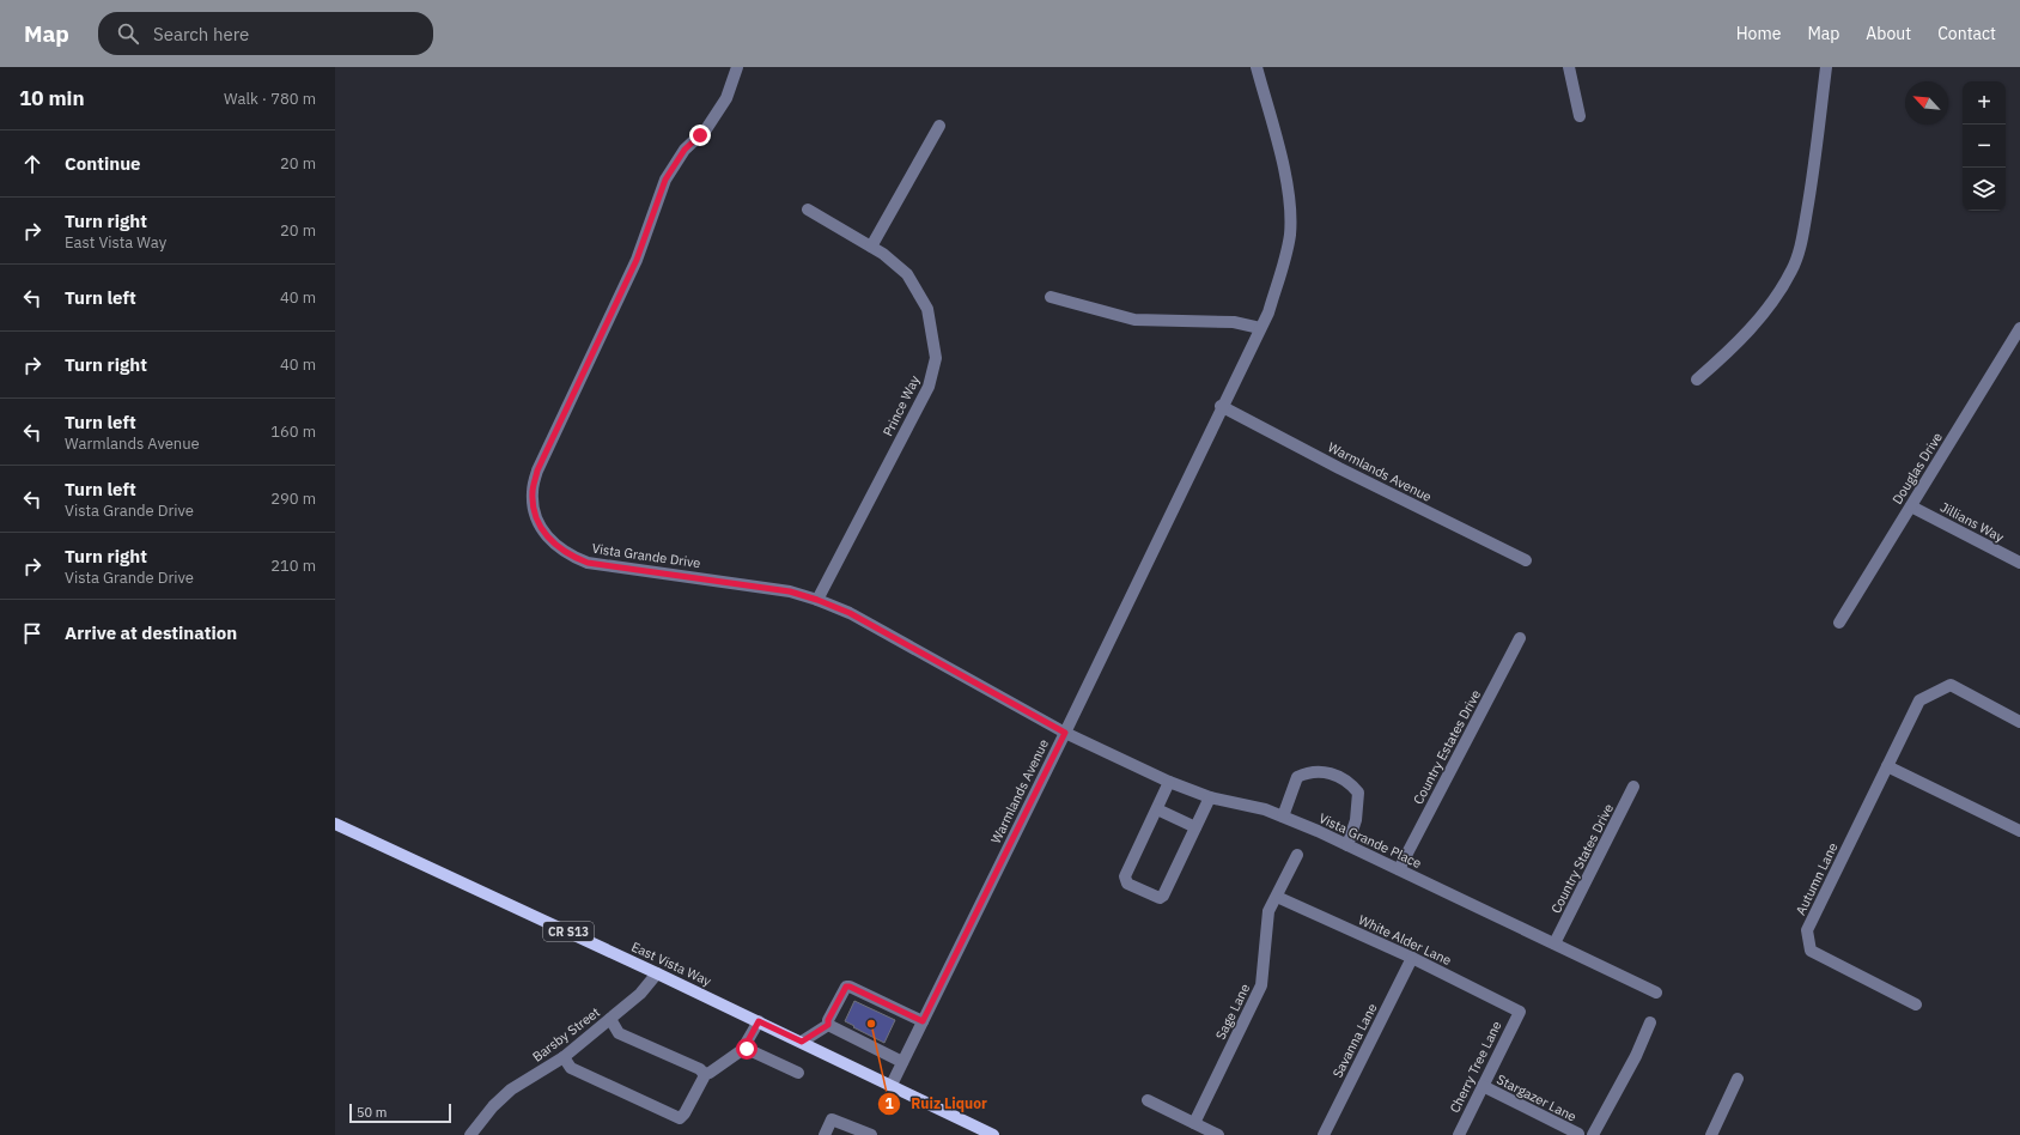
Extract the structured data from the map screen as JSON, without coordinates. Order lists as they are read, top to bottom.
{
  "streets": {
    "main road": ["CR S13", "East Vista Way"],
    "street": [
      "Prince Way",
      "Douglas Drive",
      "Warmlands Avenue",
      "Jillians Way",
      "Vista Grande Drive",
      "Country Estates Drive",
      "Vista Grande Place",
      "Country States Drive",
      "Autumn Lane",
      "White Alder Lane",
      "Sage Lane",
      "Barsby Street",
      "Savanna Lane",
      "Cherry Tree Lane",
      "Stargazer Lane"
    ]
  },
  "crossings": [
    ["Prince Way", "Vista Grande Drive"],
    ["Douglas Drive", "Jillians Way"],
    ["Warmlands Avenue", "Vista Grande Drive"],
    ["Warmlands Avenue", "Vista Grande Place"],
    ["Warmlands Avenue", "East Vista Way"],
    ["Vista Grande Drive", "Vista Grande Place"],
    ["Country Estates Drive", "Vista Grande Place"],
    ["Vista Grande Place", "Country States Drive"],
    ["White Alder Lane", "Sage Lane"],
    ["White Alder Lane", "Savanna Lane"],
    ["White Alder Lane", "Cherry Tree Lane"],
    ["East Vista Way", "Barsby Street"],
    ["Cherry Tree Lane", "Stargazer Lane"]
  ],
  "places": ["Ruiz Liquor"],
  "scale_bar": "50 m",
  "north": "top left",
  "page": {
    "header": "Map",
    "search": "Search here",
    "nav": [
      "Home",
      "Map",
      "About",
      "Contact"
    ],
    "heading": ["10 min", "Walk · 780 m"],
    "map_buttons": ["+", "−"],
    "list": [
      ["Continue", "20 m"],
      ["Turn right", "East Vista Way", "20 m"],
      ["Turn left", "40 m"],
      ["Turn right", "40 m"],
      ["Turn left", "Warmlands Avenue", "160 m"],
      ["Turn left", "Vista Grande Drive", "290 m"],
      ["Turn right", "Vista Grande Drive", "210 m"],
      "Arrive at destination"
    ],
    "scale": "50 m"
  }
}
